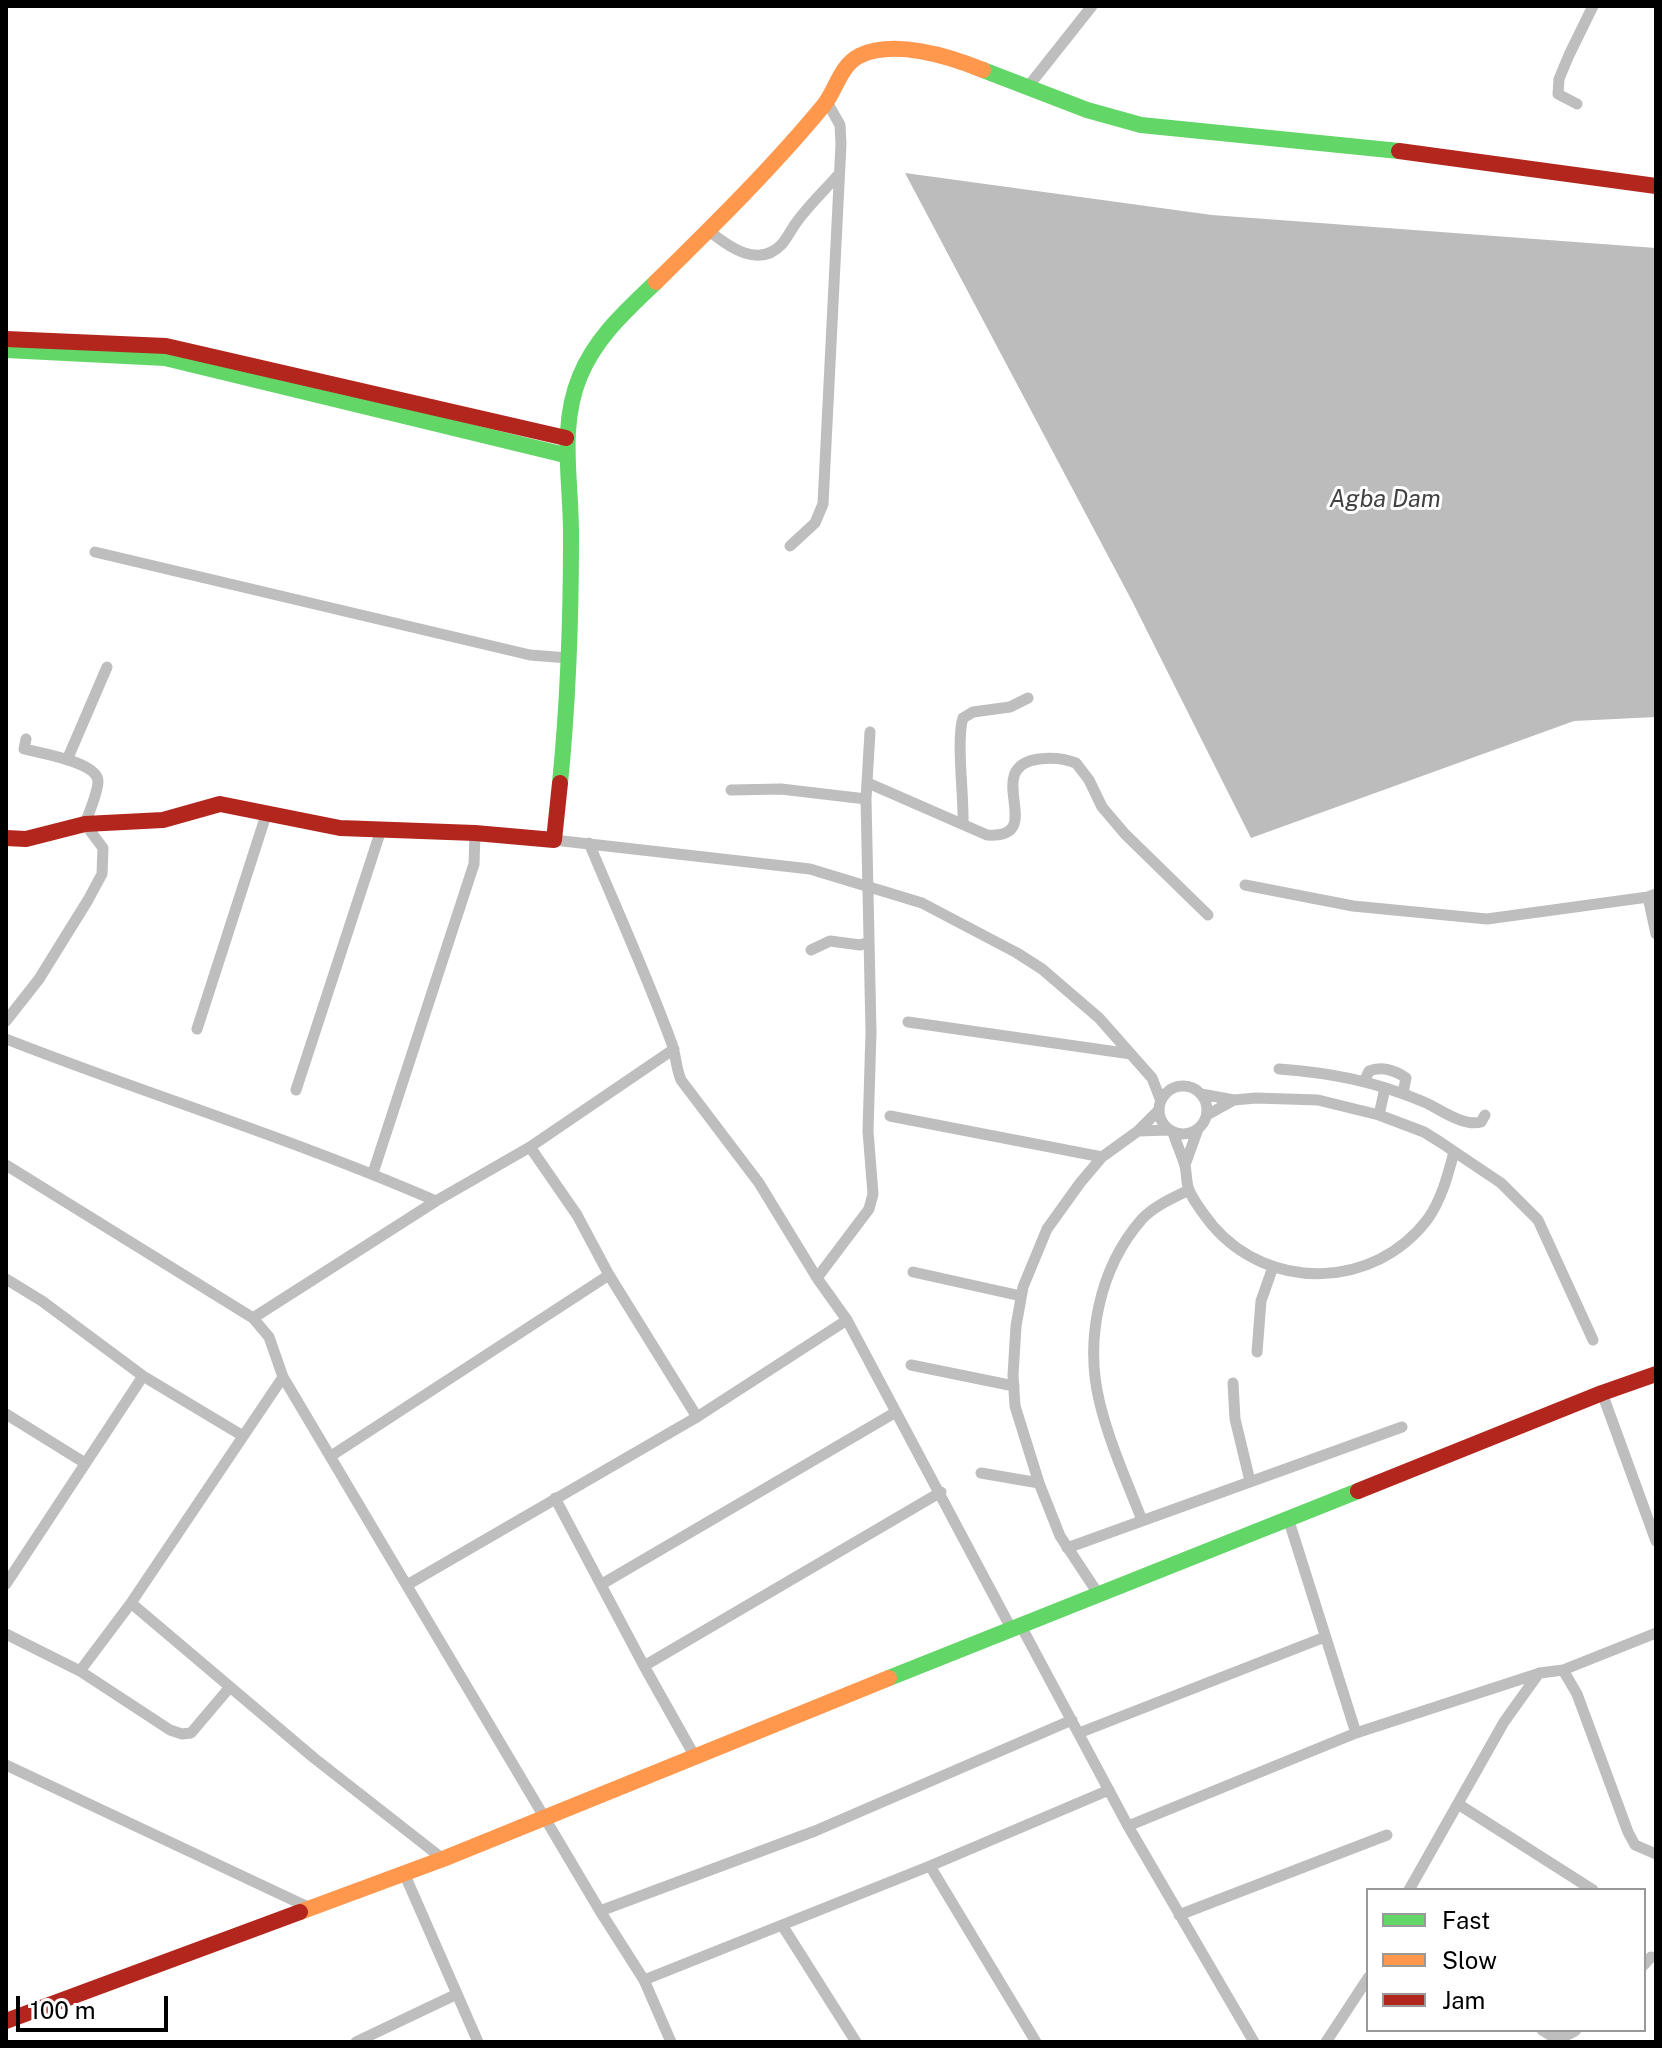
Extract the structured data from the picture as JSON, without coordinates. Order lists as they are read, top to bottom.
{
  "water": ["Agba Dam"],
  "legend": ["Fast", "Slow", "Jam"],
  "scale_bar": "100 m"
}
